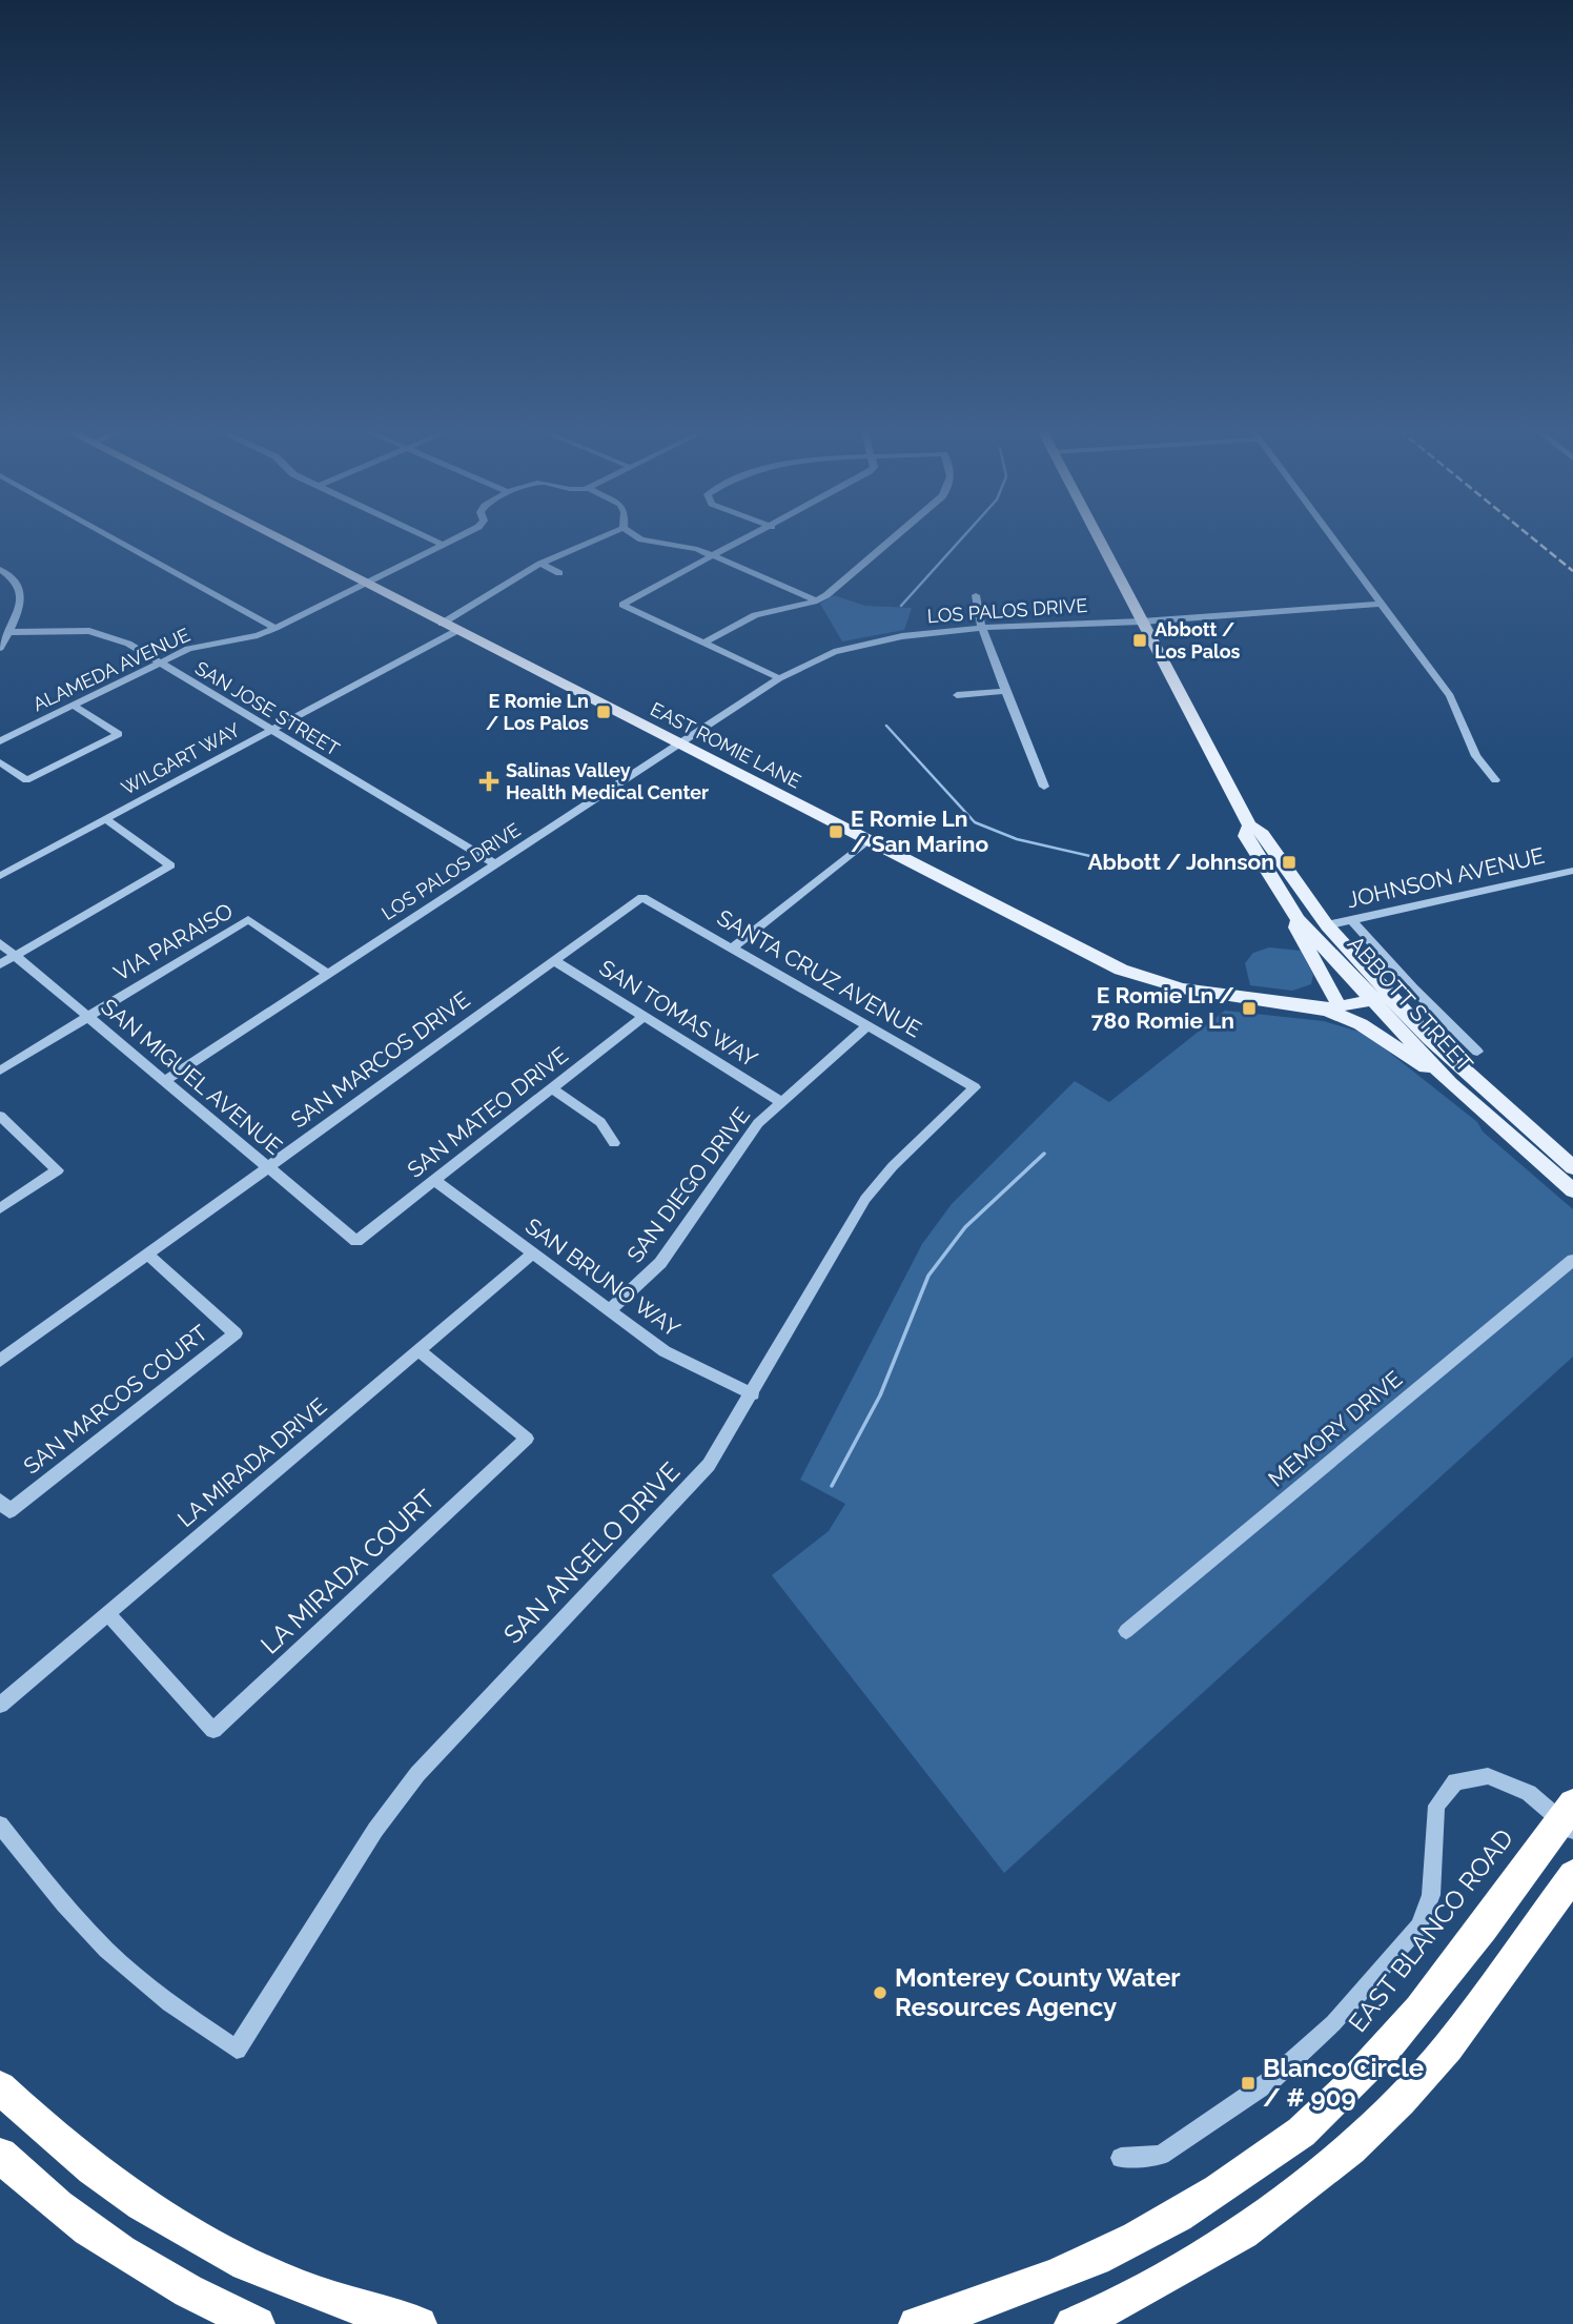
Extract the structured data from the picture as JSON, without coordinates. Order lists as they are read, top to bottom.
{
  "streets": {
    "highway": ["EAST BLANCO ROAD"],
    "main road": ["EAST ROMIE LANE", "ABBOTT STREET"],
    "street": [
      "LOS PALOS DRIVE",
      "ALAMEDA AVENUE",
      "SAN JOSE STREET",
      "WILGART WAY",
      "JOHNSON AVENUE",
      "VIA PARAISO",
      "SANTA CRUZ AVENUE",
      "SAN TOMAS WAY",
      "SAN MARCOS DRIVE",
      "SAN MIGUEL AVENUE",
      "SAN MATEO DRIVE",
      "SAN DIEGO DRIVE",
      "SAN BRUNO WAY",
      "SAN MARCOS COURT",
      "MEMORY DRIVE",
      "LA MIRADA DRIVE",
      "SAN ANGELO DRIVE",
      "LA MIRADA COURT"
    ]
  },
  "crossings": [
    ["LOS PALOS DRIVE", "SAN JOSE STREET"],
    ["LOS PALOS DRIVE", "EAST ROMIE LANE"],
    ["LOS PALOS DRIVE", "VIA PARAISO"],
    ["LOS PALOS DRIVE", "ABBOTT STREET"],
    ["LOS PALOS DRIVE", "SAN MIGUEL AVENUE"],
    ["ALAMEDA AVENUE", "SAN JOSE STREET"],
    ["ALAMEDA AVENUE", "EAST ROMIE LANE"],
    ["SAN JOSE STREET", "WILGART WAY"],
    ["EAST ROMIE LANE", "WILGART WAY"],
    ["EAST ROMIE LANE", "ABBOTT STREET"],
    ["JOHNSON AVENUE", "ABBOTT STREET"],
    ["VIA PARAISO", "SAN MIGUEL AVENUE"],
    ["SANTA CRUZ AVENUE", "SAN MARCOS DRIVE"],
    ["SANTA CRUZ AVENUE", "SAN DIEGO DRIVE"],
    ["SANTA CRUZ AVENUE", "SAN ANGELO DRIVE"],
    ["SAN TOMAS WAY", "SAN MARCOS DRIVE"],
    ["SAN TOMAS WAY", "SAN MATEO DRIVE"],
    ["SAN TOMAS WAY", "SAN DIEGO DRIVE"],
    ["SAN MARCOS DRIVE", "SAN MIGUEL AVENUE"],
    ["SAN MARCOS DRIVE", "SAN MARCOS COURT"],
    ["SAN MIGUEL AVENUE", "SAN MATEO DRIVE"],
    ["SAN MATEO DRIVE", "SAN BRUNO WAY"],
    ["SAN DIEGO DRIVE", "SAN BRUNO WAY"],
    ["SAN BRUNO WAY", "LA MIRADA DRIVE"],
    ["SAN BRUNO WAY", "SAN ANGELO DRIVE"],
    ["LA MIRADA DRIVE", "LA MIRADA COURT"]
  ],
  "places": {
    "transit": [
      "Abbott / Los Palos",
      "E Romie Ln / Los Palos",
      "E Romie Ln / San Marino",
      "Abbott / Johnson",
      "E Romie Ln / 780 Romie Ln",
      "Blanco Circle / # 909"
    ],
    "health": ["Salinas Valley Health Medical Center"],
    "other": ["Monterey County Water Resources Agency"]
  }
}
